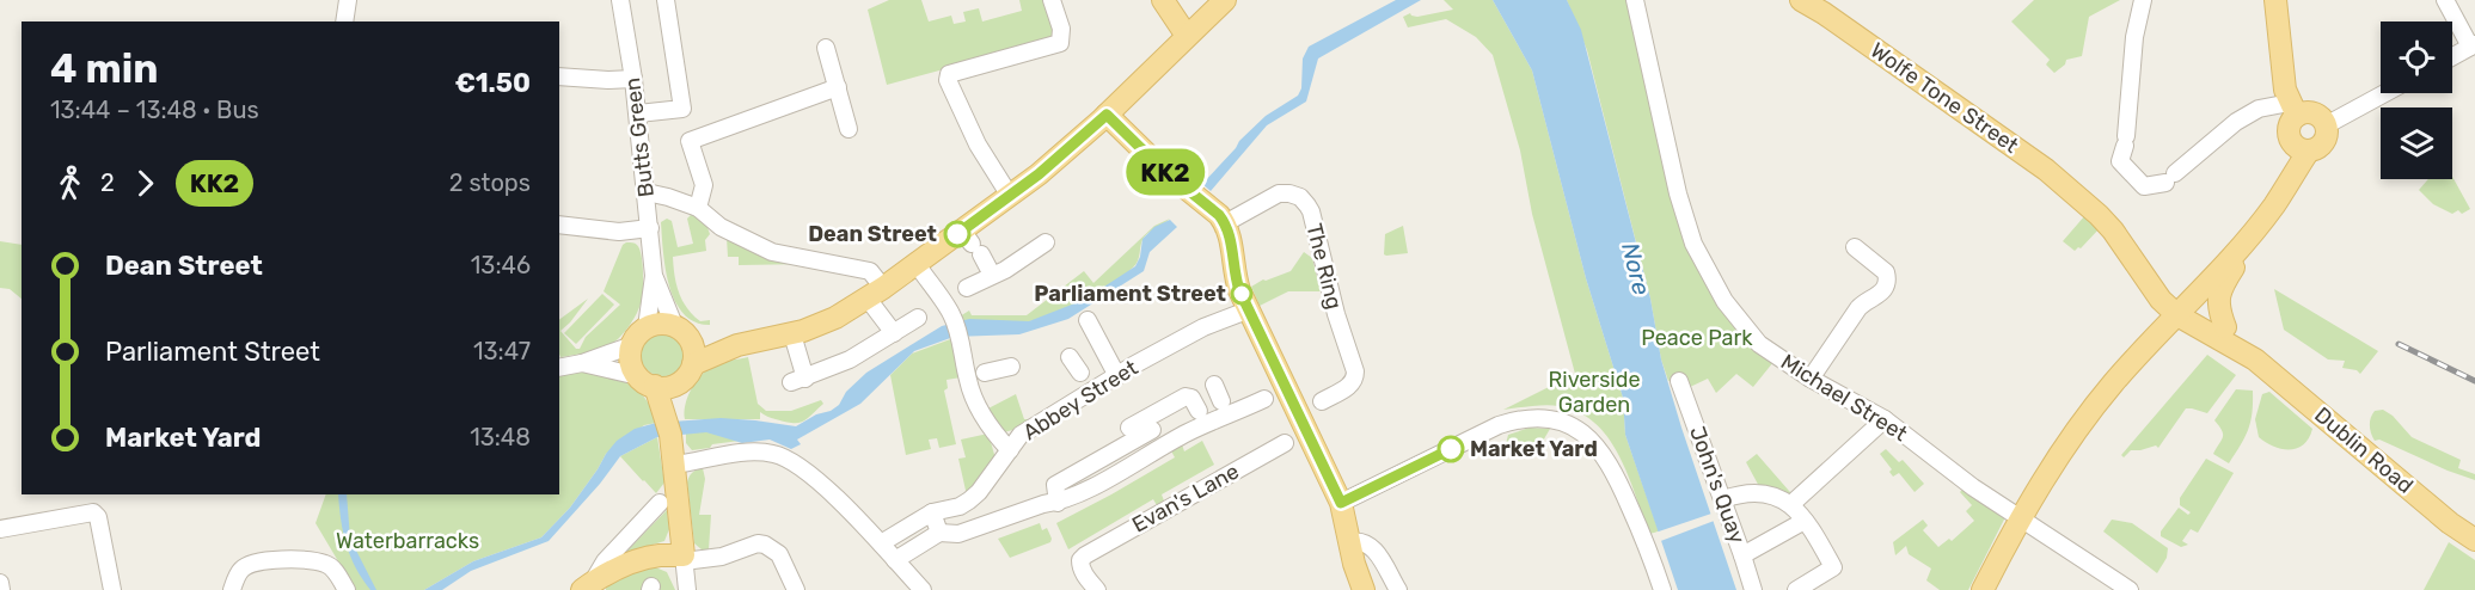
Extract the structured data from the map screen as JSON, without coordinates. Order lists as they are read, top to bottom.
{
  "streets": {
    "main road": ["Wolfe Tone Street", "Dublin Road"],
    "street": [
      "Butts Green",
      "The Ring",
      "Michael Street",
      "Abbey Street",
      "John's Quay",
      "Evan's Lane"
    ]
  },
  "crossings": [
    ["Wolfe Tone Street", "Dublin Road"],
    ["The Ring", "Evan's Lane"]
  ],
  "water": ["Nore"],
  "parks": ["Peace Park", "Riverside Garden", "Waterbarracks"],
  "places": ["Dean Street", "Parliament Street", "Market Yard"],
  "lines": ["bus line KK2"],
  "page": {
    "on_map": "KK2",
    "heading": ["4 min", "13:44 – 13:48 · Bus", "€1.50"],
    "legs": ["2", "KK2", "2 stops"],
    "list": [
      {
        "name": "Dean Street",
        "value": "13:46"
      },
      {
        "name": "Parliament Street",
        "value": "13:47"
      },
      {
        "name": "Market Yard",
        "value": "13:48"
      }
    ]
  }
}
